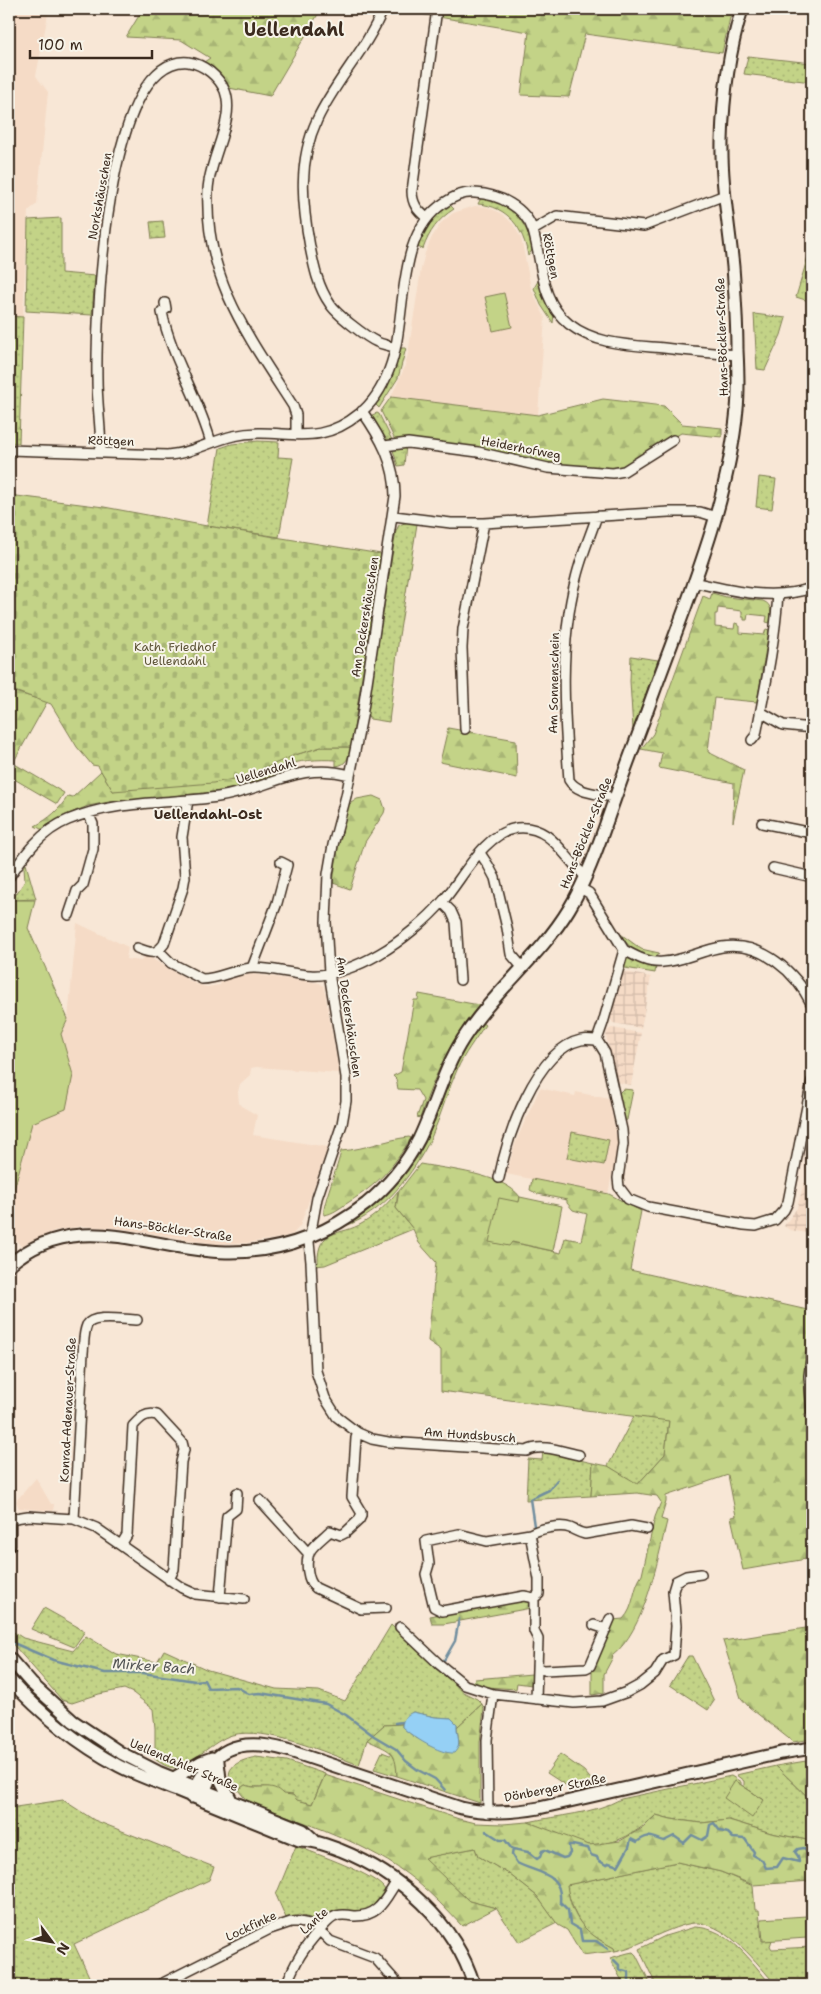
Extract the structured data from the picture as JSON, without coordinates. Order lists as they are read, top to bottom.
{
  "streets": {
    "street": [
      "Norkshäuschen",
      "Röttgen",
      "Hans-Böckler-Straße",
      "Heiderhofweg",
      "Am Deckershäuschen",
      "Am Sonnenschein",
      "Uellendahl",
      "Konrad-Adenauer-Straße",
      "Am Hundsbusch",
      "Uellendahler Straße",
      "Dönberger Straße",
      "Lante",
      "Lockfinke"
    ]
  },
  "crossings": [
    ["Norkshäuschen", "Röttgen"],
    ["Röttgen", "Hans-Böckler-Straße"],
    ["Röttgen", "Am Deckershäuschen"],
    ["Hans-Böckler-Straße", "Am Deckershäuschen"],
    ["Heiderhofweg", "Am Deckershäuschen"],
    ["Am Deckershäuschen", "Uellendahl"],
    ["Am Deckershäuschen", "Am Hundsbusch"],
    ["Uellendahler Straße", "Dönberger Straße"],
    ["Uellendahler Straße", "Lante"],
    ["Lante", "Lockfinke"]
  ],
  "districts": ["Uellendahl", "Uellendahl-Ost"],
  "water": ["Mirker Bach"],
  "parks": ["Kath. Friedhof Uellendahl"],
  "scale_bar": "100 m",
  "north": "bottom right"
}
